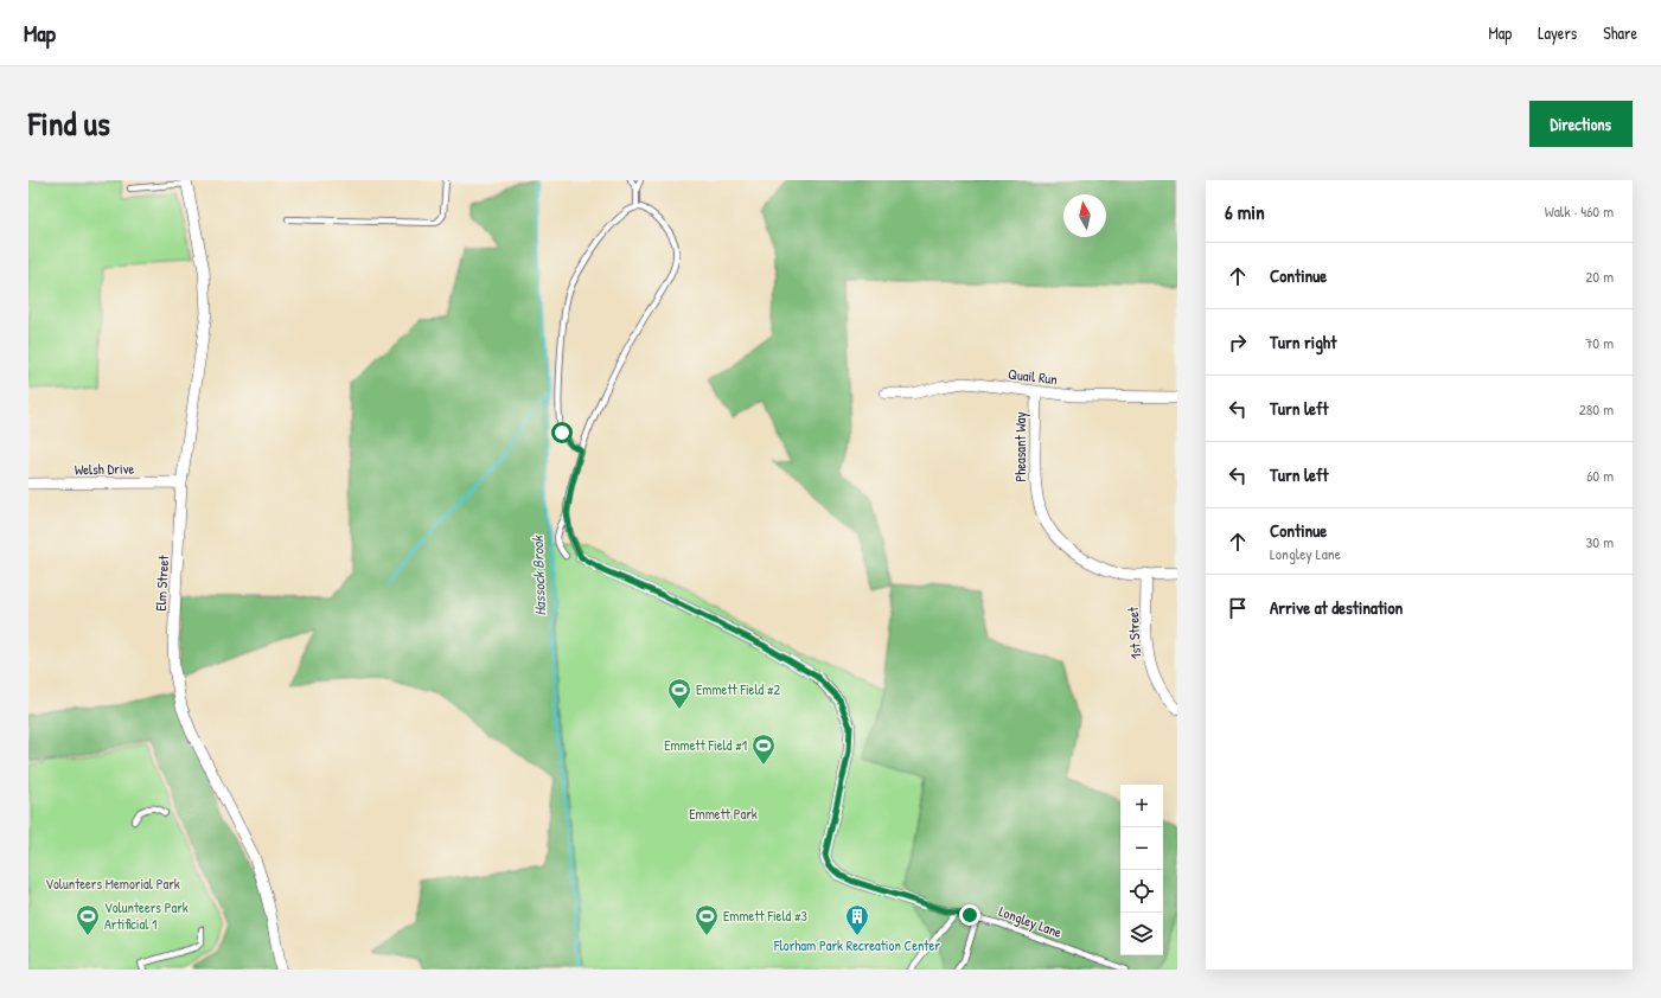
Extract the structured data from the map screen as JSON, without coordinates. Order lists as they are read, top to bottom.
{
  "streets": {
    "street": [
      "Quail Run",
      "Pheasant Way",
      "Welsh Drive",
      "Elm Street",
      "1st Street"
    ],
    "lane": ["Longley Lane"]
  },
  "crossings": [
    ["Quail Run", "Pheasant Way"],
    ["Pheasant Way", "1st Street"],
    ["Welsh Drive", "Elm Street"]
  ],
  "water": ["Hassock Brook"],
  "parks": ["Emmett Park", "Volunteers Memorial Park"],
  "places": {
    "sports": [
      "Emmett Field #2",
      "Emmett Field #1",
      "Volunteers Park Artificial 1",
      "Emmett Field #3"
    ],
    "building": ["Florham Park Recreation Center"]
  },
  "north": "top",
  "page": {
    "header": "Map",
    "nav": ["Map", "Layers", "Share"],
    "title": "Find us",
    "buttons": "Directions",
    "heading": ["6 min", "Walk · 460 m"],
    "list": [
      ["Continue", "20 m"],
      ["Turn right", "70 m"],
      ["Turn left", "280 m"],
      ["Turn left", "60 m"],
      ["Continue", "Longley Lane", "30 m"],
      "Arrive at destination"
    ],
    "map_buttons": ["+", "−"]
  }
}
